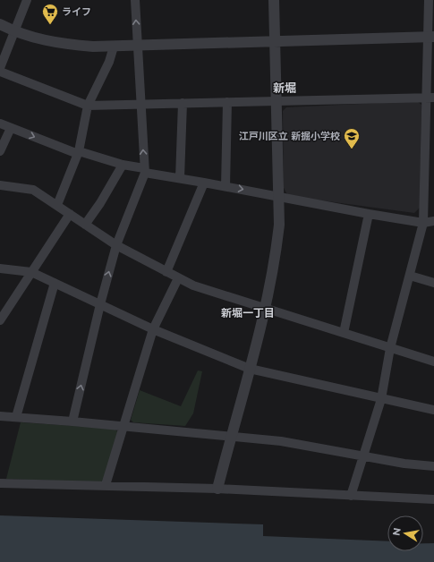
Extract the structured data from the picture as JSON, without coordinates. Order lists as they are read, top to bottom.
{
  "districts": ["新堀", "新堀一丁目"],
  "places": {
    "supermarket": ["ライフ"],
    "school or university": ["江戸川区立 新掘小学校"]
  },
  "north": "left"
}
